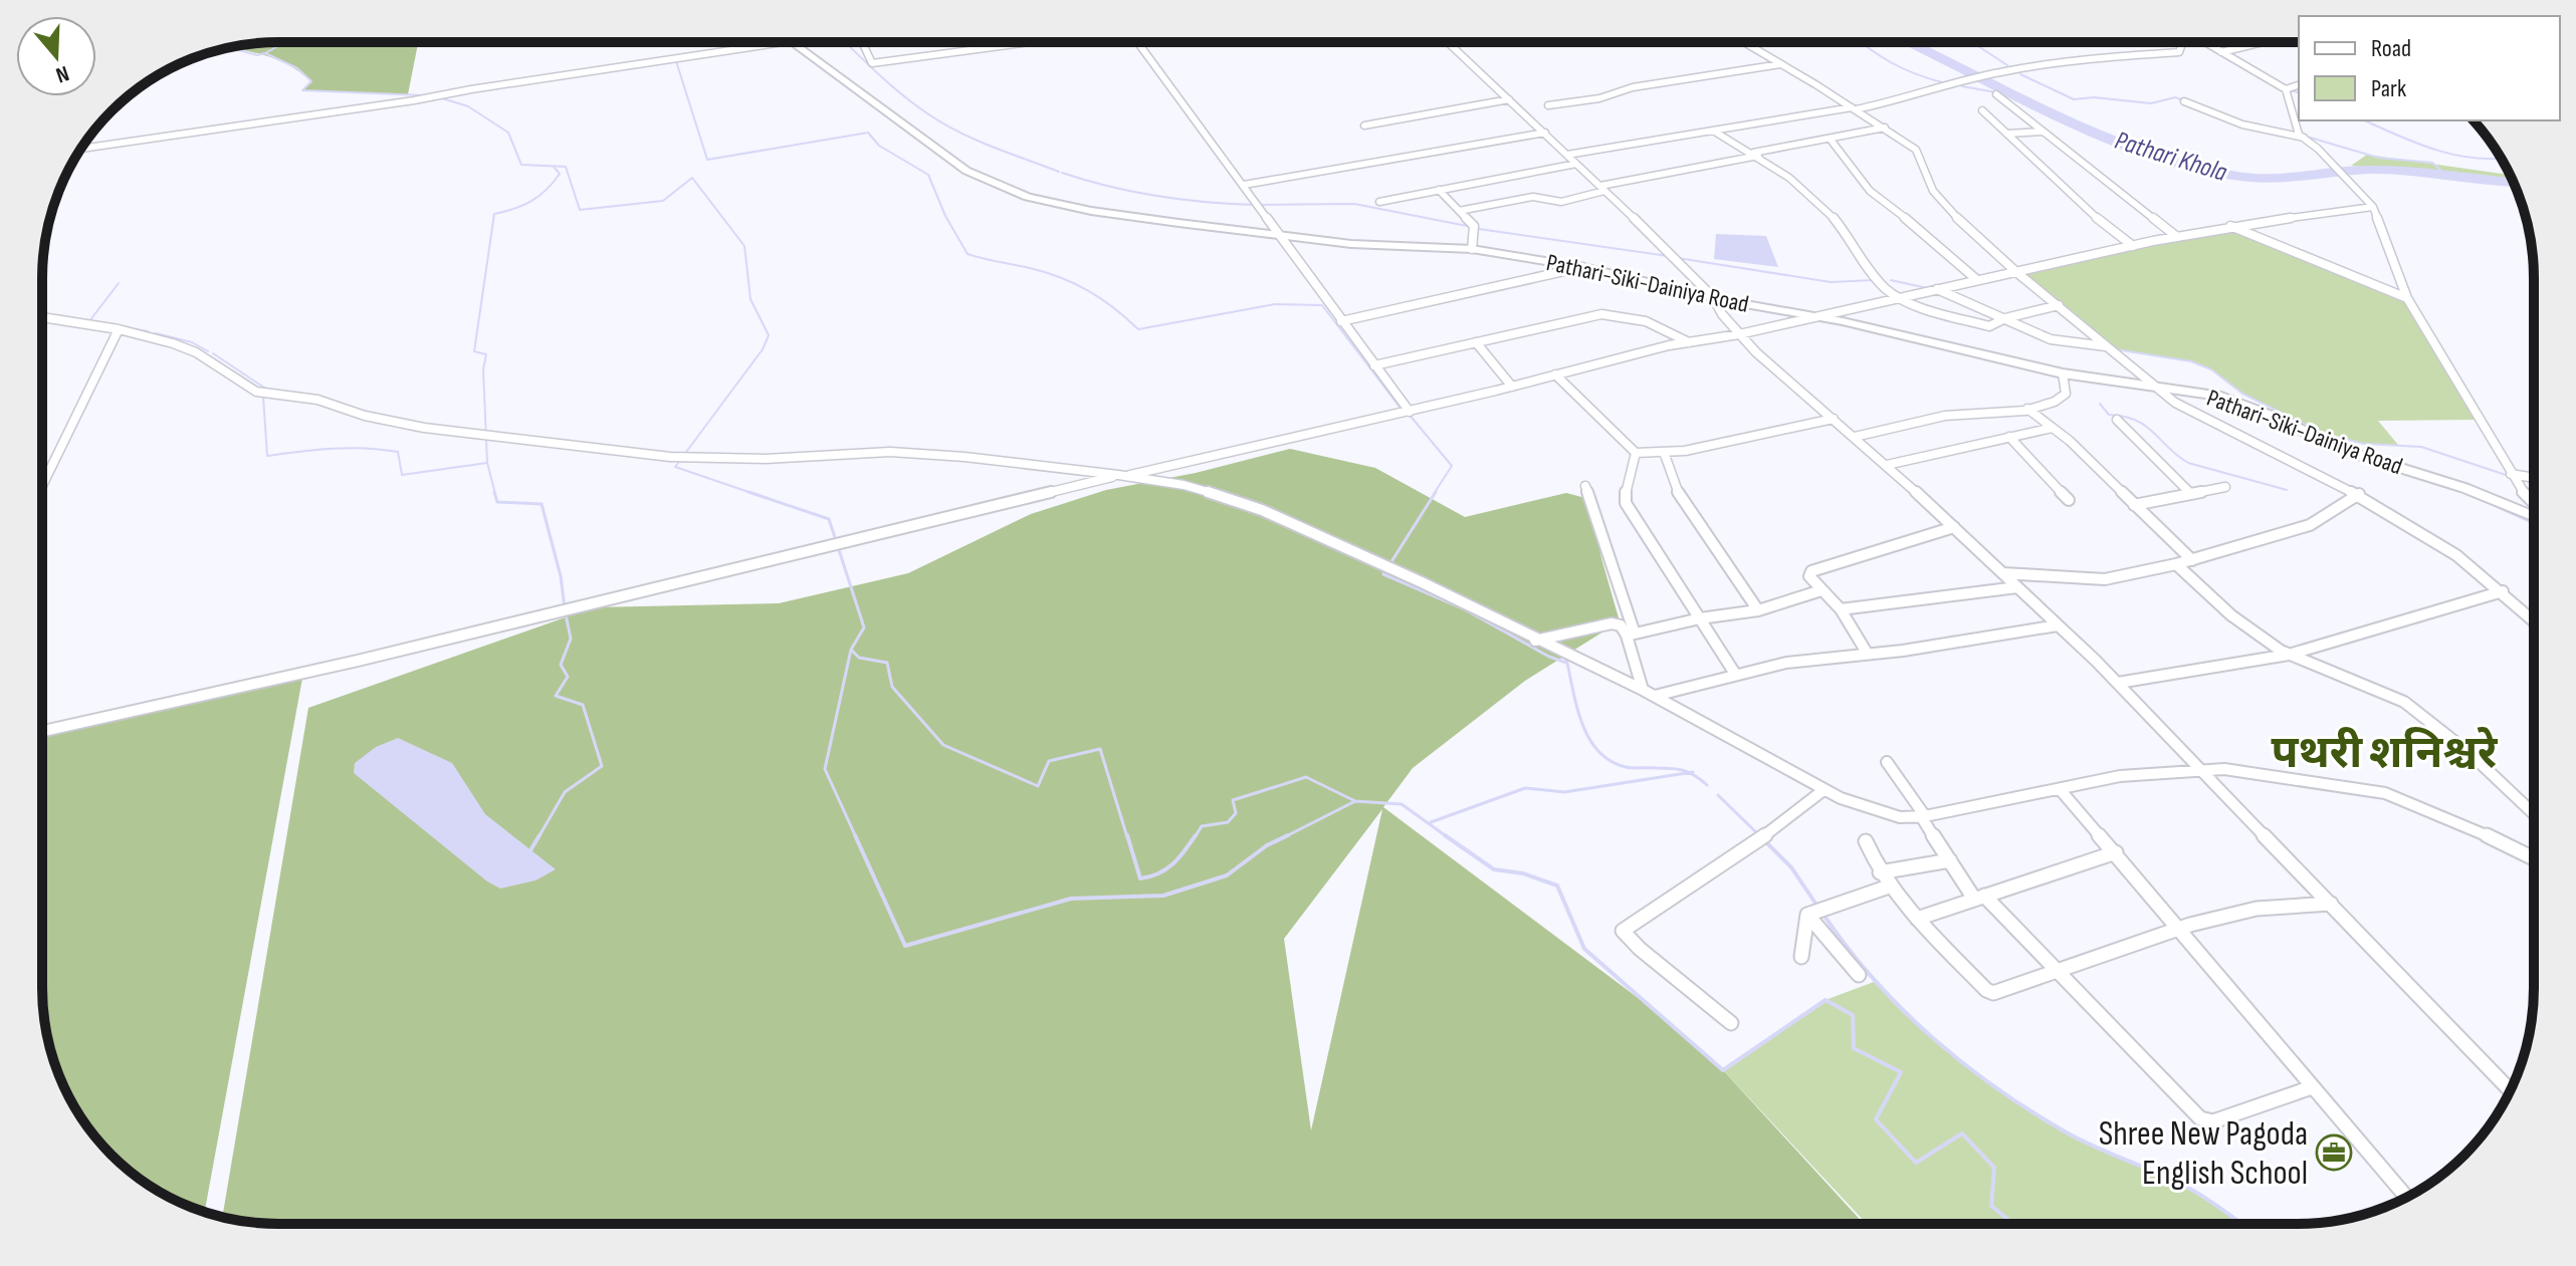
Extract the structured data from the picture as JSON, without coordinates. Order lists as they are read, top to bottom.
{
  "streets": {
    "main road": ["Pathari-Siki-Dainiya Road"]
  },
  "districts": ["पथरी शनिश्चरे"],
  "water": ["Pathari Khola"],
  "places": {
    "office": ["Shree New Pagoda English School"]
  },
  "legend": ["Road", "Park"],
  "north": "bottom"
}
